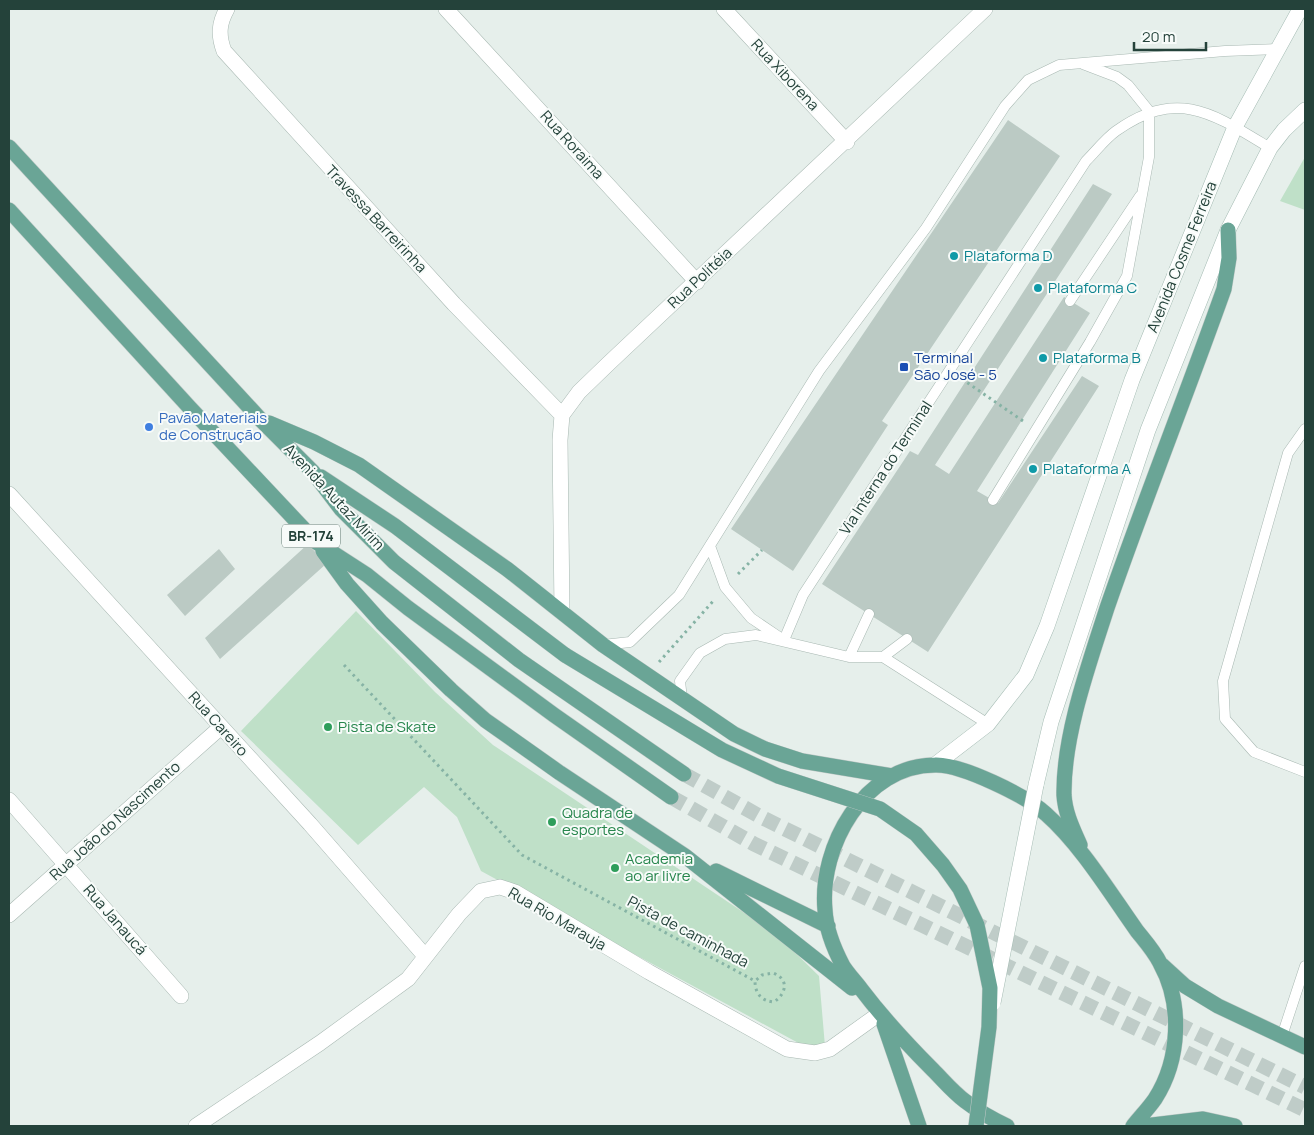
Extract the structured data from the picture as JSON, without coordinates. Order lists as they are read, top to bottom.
{
  "streets": {
    "main road": ["Avenida Autaz Mirim", "BR-174"],
    "street": [
      "Rua Xiborena",
      "Rua Roraima",
      "Travessa Barreirinha",
      "Avenida Cosme Ferreira",
      "Rua Politéia",
      "Rua Careiro",
      "Rua João do Nascimento",
      "Rua Rio Marauja",
      "Rua Janaucá"
    ],
    "lane": ["Via Interna do Terminal"],
    "path": ["Pista de caminhada"]
  },
  "crossings": [
    ["Rua Xiborena", "Rua Politéia"],
    ["Rua Roraima", "Rua Politéia"],
    ["Travessa Barreirinha", "Rua Politéia"],
    ["Rua Careiro", "Rua João do Nascimento"],
    ["Rua Careiro", "Rua Rio Marauja"],
    ["Rua João do Nascimento", "Rua Janaucá"]
  ],
  "places": {
    "other": [
      "Plataforma D",
      "Plataforma C",
      "Plataforma B",
      "Pavão Materiais de Construção",
      "Plataforma A",
      "Pista de Skate",
      "Quadra de esportes",
      "Academia ao ar livre"
    ],
    "transit": ["Terminal São José - 5"]
  },
  "scale_bar": "20 m"
}
